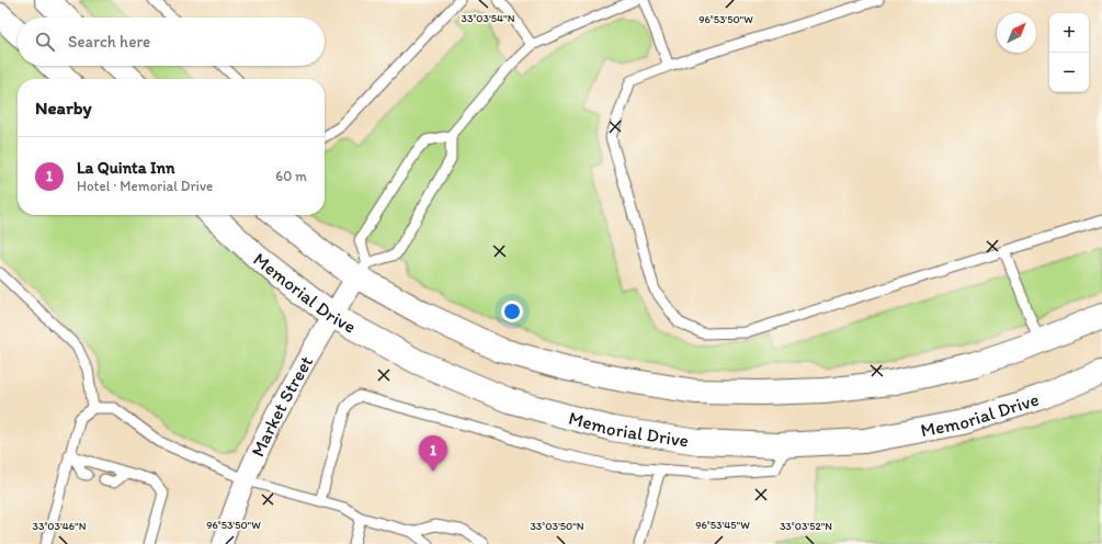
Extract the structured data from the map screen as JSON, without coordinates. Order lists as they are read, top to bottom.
{
  "streets": {
    "street": ["Memorial Drive", "Market Street"]
  },
  "crossings": [
    ["Memorial Drive", "Market Street"]
  ],
  "north": "top right",
  "page": {
    "map_buttons": ["+", "−"],
    "search": "Search here",
    "heading": "Nearby",
    "list": [
      {
        "mark": "1",
        "name": "La Quinta Inn",
        "note": "Hotel · Memorial Drive",
        "value": "60 m"
      }
    ],
    "pins": "1"
  },
  "coordinates": [
    "33°03'54\"N",
    "96°53'50\"W",
    "96°53'45\"W",
    "33°03'46\"N",
    "33°03'50\"N",
    "33°03'52\"N"
  ]
}
